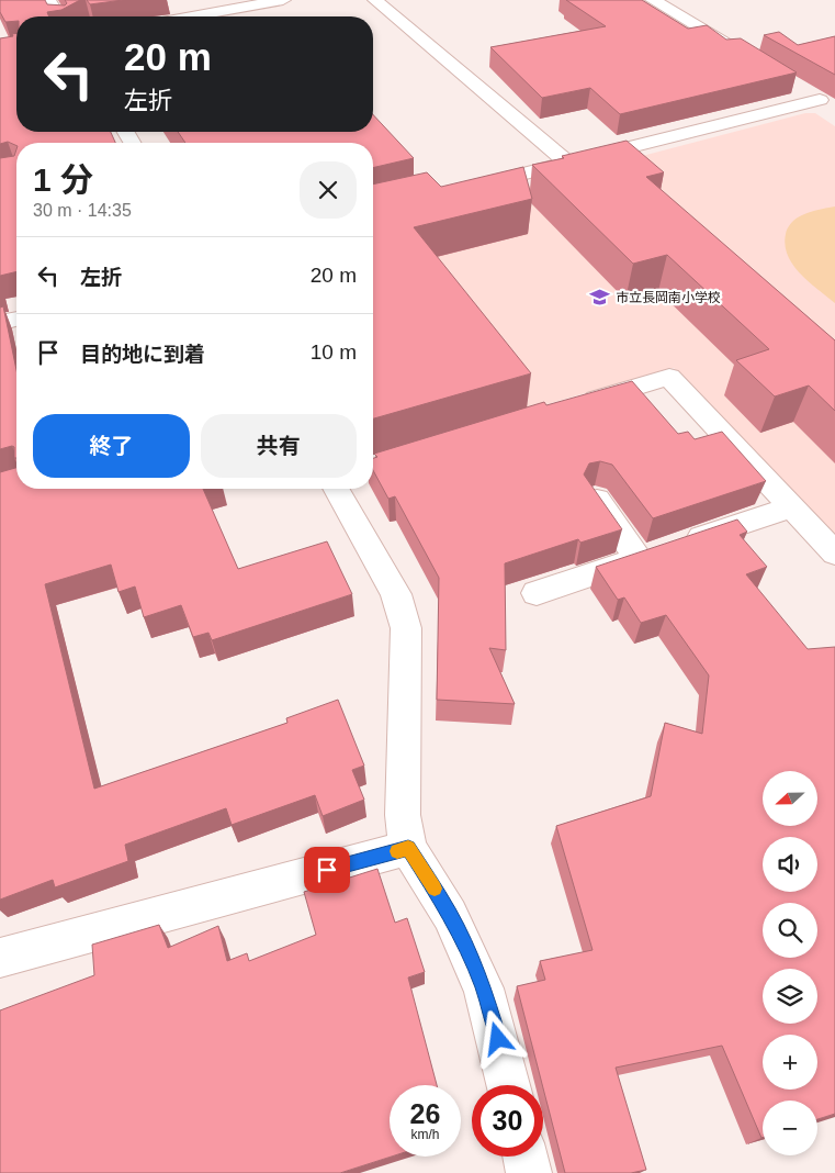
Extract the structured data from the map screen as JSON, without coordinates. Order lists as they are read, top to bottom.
{
  "places": {
    "school or university": ["市立長岡南小学校"]
  },
  "north": "left",
  "page": {
    "turn": ["20 m", "左折"],
    "heading": ["1 分", "30 m · 14:35"],
    "list": [
      {
        "name": "左折",
        "value": "20 m"
      },
      {
        "name": "目的地に到着",
        "value": "10 m"
      }
    ],
    "buttons": ["終了", "共有"],
    "map_buttons": ["+", "−"],
    "speed": "26 km/h",
    "limit": "30"
  }
}
